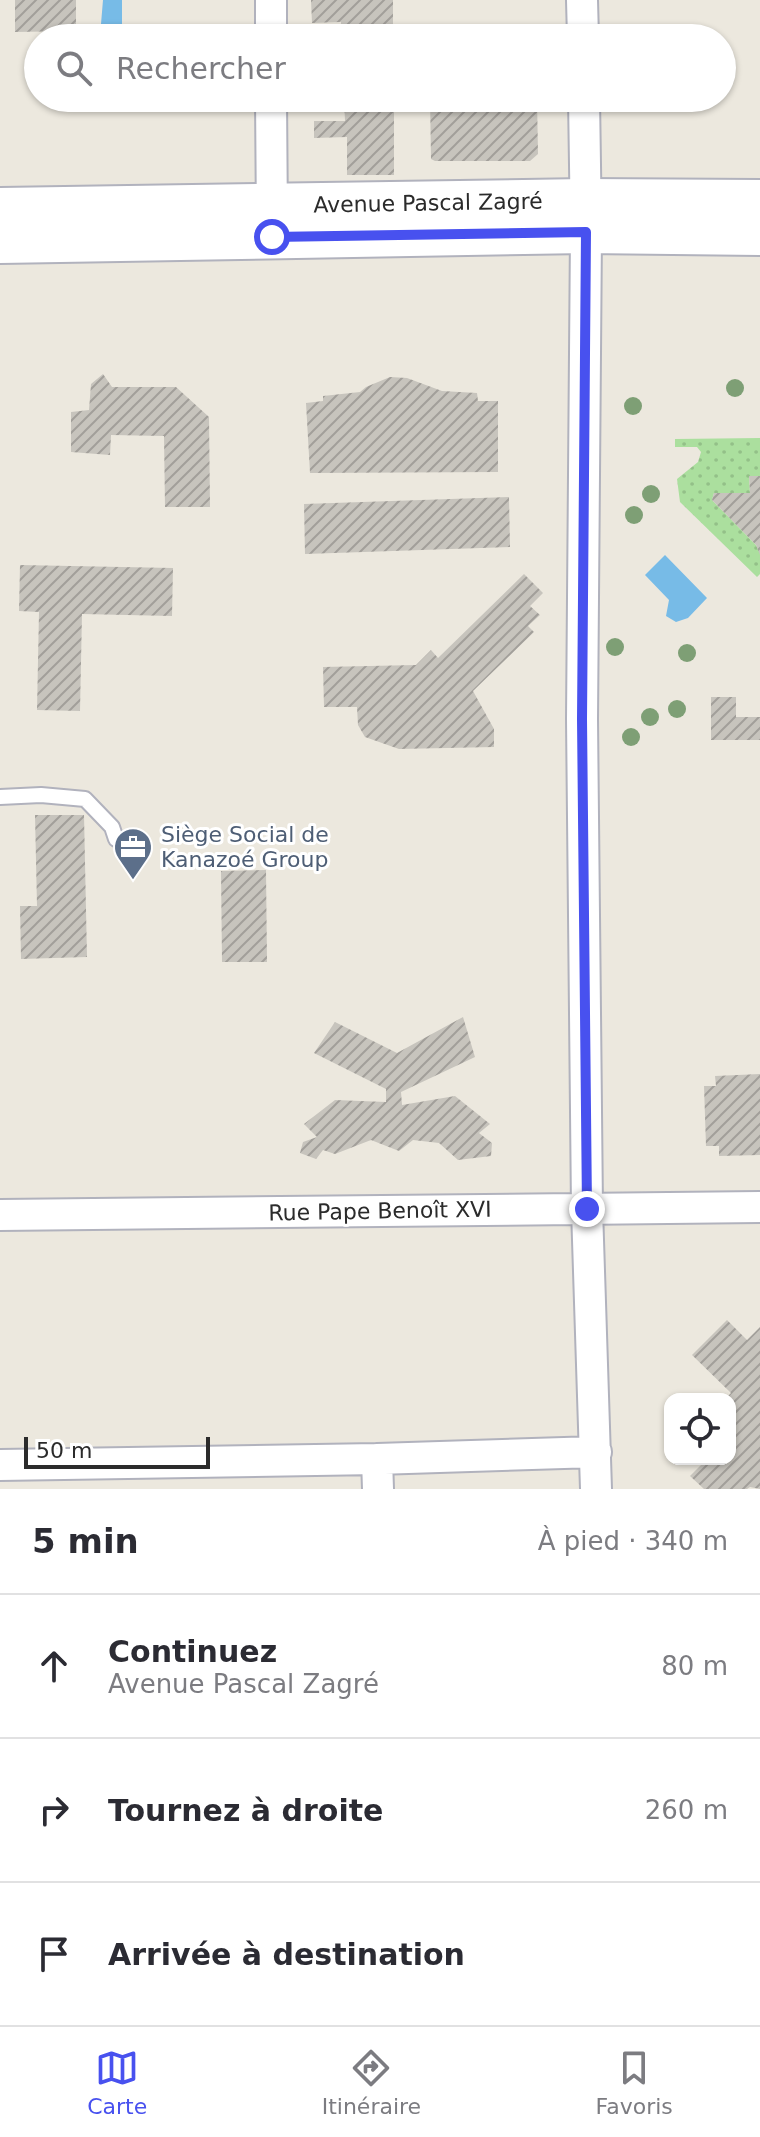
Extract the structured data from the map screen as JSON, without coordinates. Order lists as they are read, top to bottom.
{
  "streets": {
    "main road": ["Avenue Pascal Zagré"],
    "street": ["Rue Pape Benoît XVI"]
  },
  "places": {
    "office": ["Siège Social de Kanazoé Group"]
  },
  "scale_bar": "50 m",
  "page": {
    "search": "Rechercher",
    "scale": "50 m",
    "heading": ["5 min", "À pied · 340 m"],
    "list": [
      ["Continuez", "Avenue Pascal Zagré", "80 m"],
      ["Tournez à droite", "260 m"],
      "Arrivée à destination"
    ],
    "nav": ["Carte", "Itinéraire", "Favoris"]
  }
}
